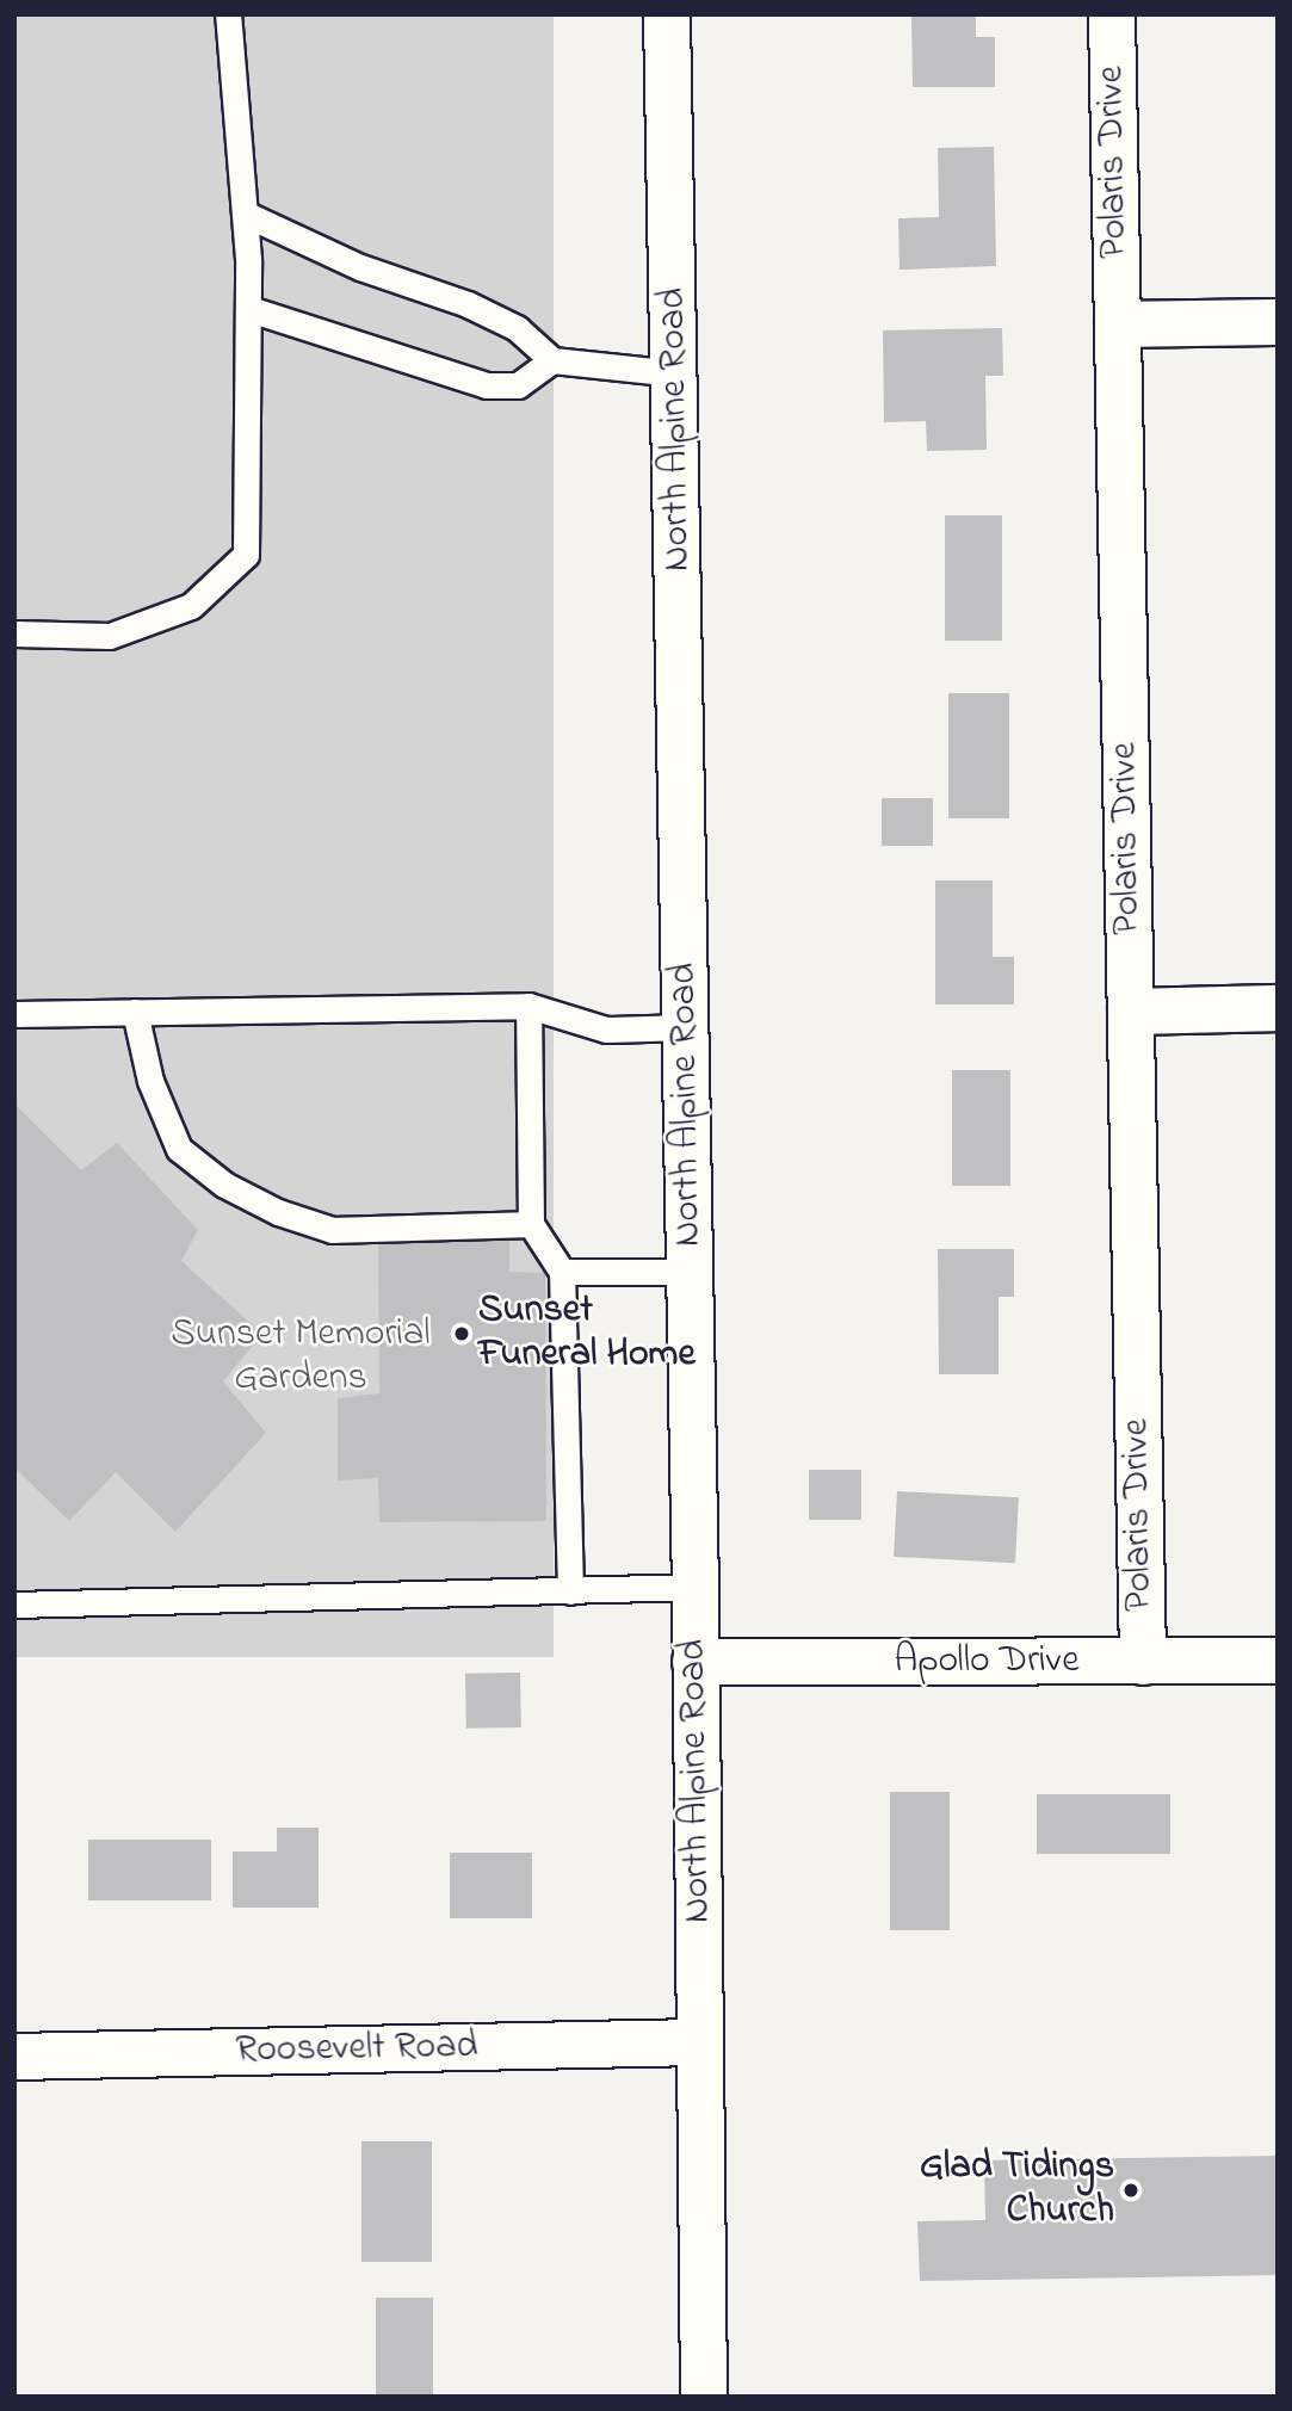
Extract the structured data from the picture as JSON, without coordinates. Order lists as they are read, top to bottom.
{
  "streets": {
    "street": [
      "Polaris Drive",
      "North Alpine Road",
      "Apollo Drive",
      "Roosevelt Road"
    ]
  },
  "crossings": [
    ["Polaris Drive", "Apollo Drive"],
    ["North Alpine Road", "Apollo Drive"],
    ["North Alpine Road", "Roosevelt Road"]
  ],
  "parks": ["Sunset Memorial Gardens"],
  "places": ["Sunset Funeral Home", "Glad Tidings Church"]
}
